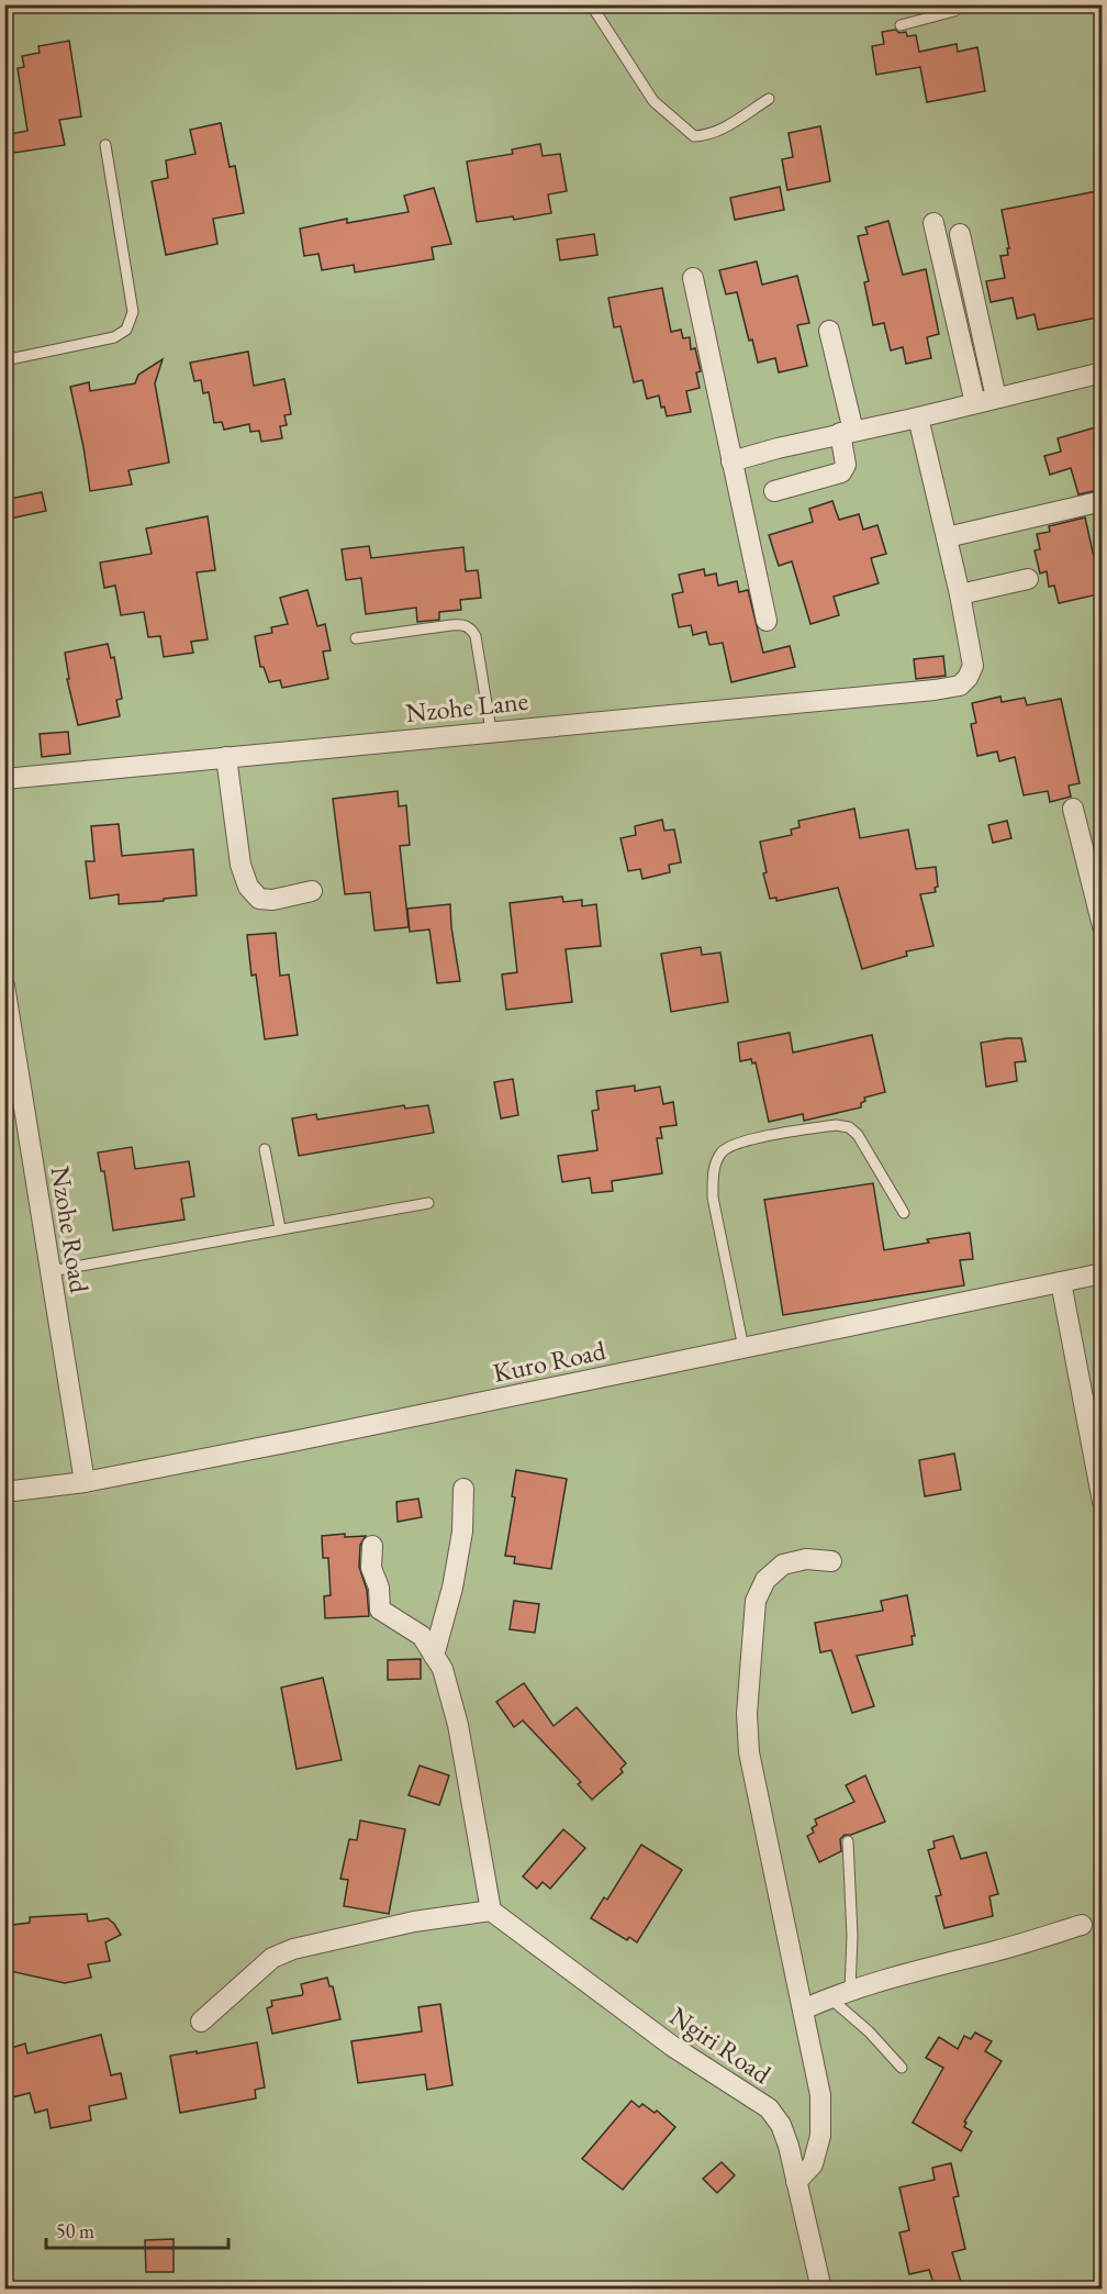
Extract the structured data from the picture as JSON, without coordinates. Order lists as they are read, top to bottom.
{
  "streets": {
    "street": [
      "Nzohe Lane",
      "Nzohe Road",
      "Kuro Road",
      "Ngiri Road"
    ]
  },
  "crossings": [
    ["Nzohe Road", "Kuro Road"]
  ],
  "scale_bar": "50 m"
}
